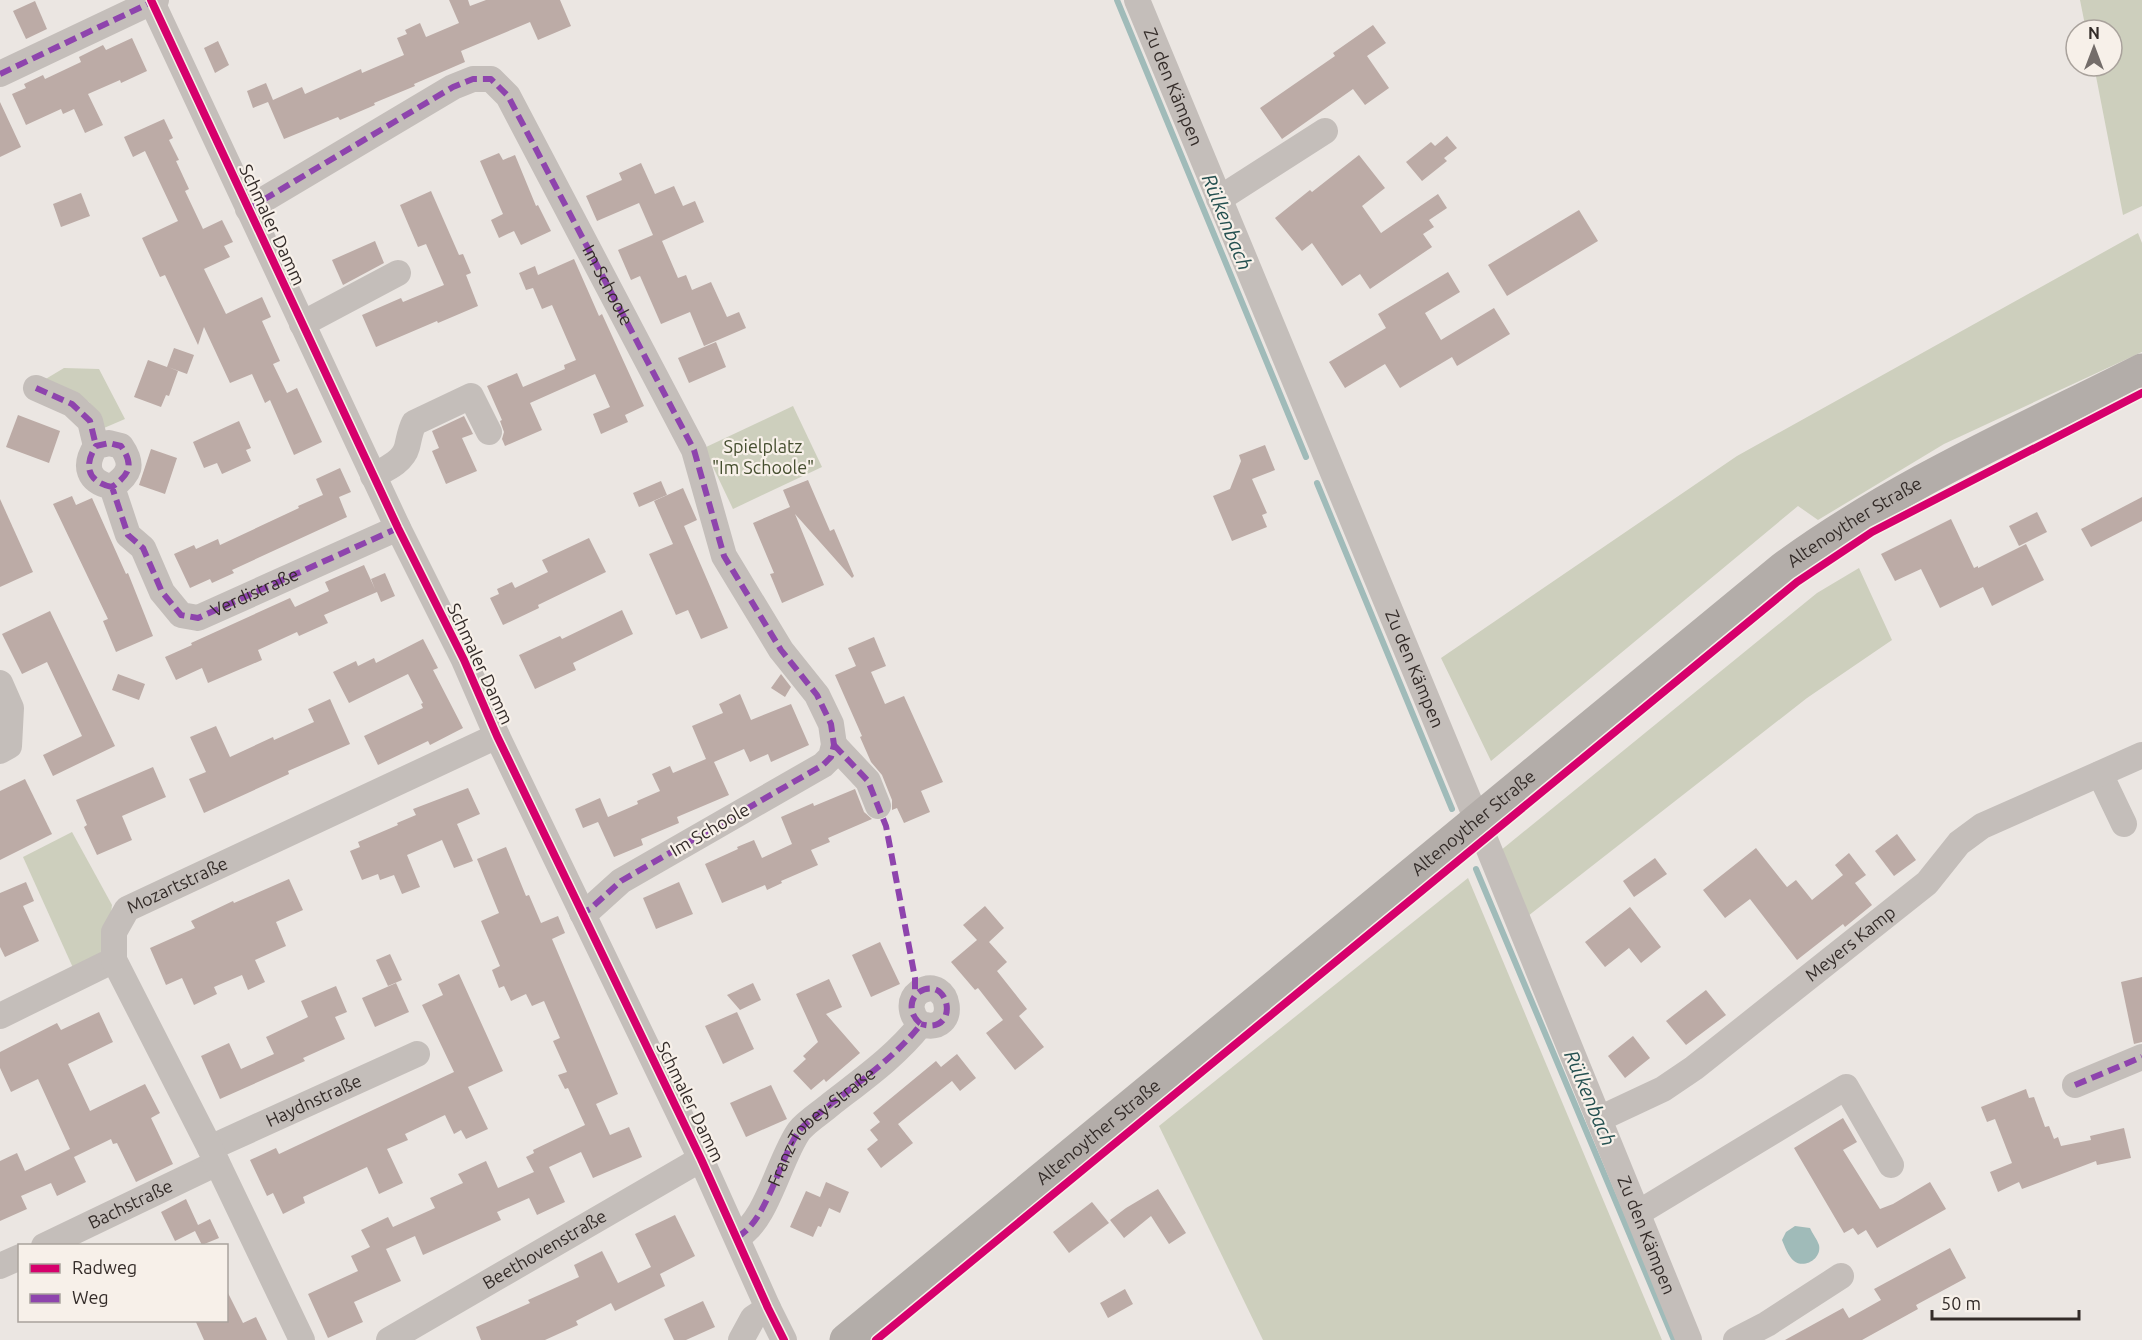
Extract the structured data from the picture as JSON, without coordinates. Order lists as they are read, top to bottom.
{
  "streets": {
    "main road": ["Altenoyther Straße"],
    "street": [
      "Zu den Kämpen",
      "Schmaler Damm",
      "Im Schoole",
      "Verdistraße",
      "Mozartstraße",
      "Meyers Kamp",
      "Haydnstraße",
      "Franz-Tobey-Straße",
      "Bachstraße",
      "Beethovenstraße"
    ]
  },
  "crossings": [
    ["Zu den Kämpen", "Altenoyther Straße"],
    ["Zu den Kämpen", "Meyers Kamp"],
    ["Schmaler Damm", "Im Schoole"],
    ["Schmaler Damm", "Verdistraße"],
    ["Schmaler Damm", "Mozartstraße"],
    ["Schmaler Damm", "Franz-Tobey-Straße"],
    ["Schmaler Damm", "Beethovenstraße"],
    ["Mozartstraße", "Haydnstraße"],
    ["Mozartstraße", "Bachstraße"],
    ["Haydnstraße", "Bachstraße"]
  ],
  "water": ["Rülkenbach"],
  "parks": ["Spielplatz \"Im Schoole\""],
  "legend": ["Radweg", "Weg"],
  "scale_bar": "50 m",
  "north": "top"
}
